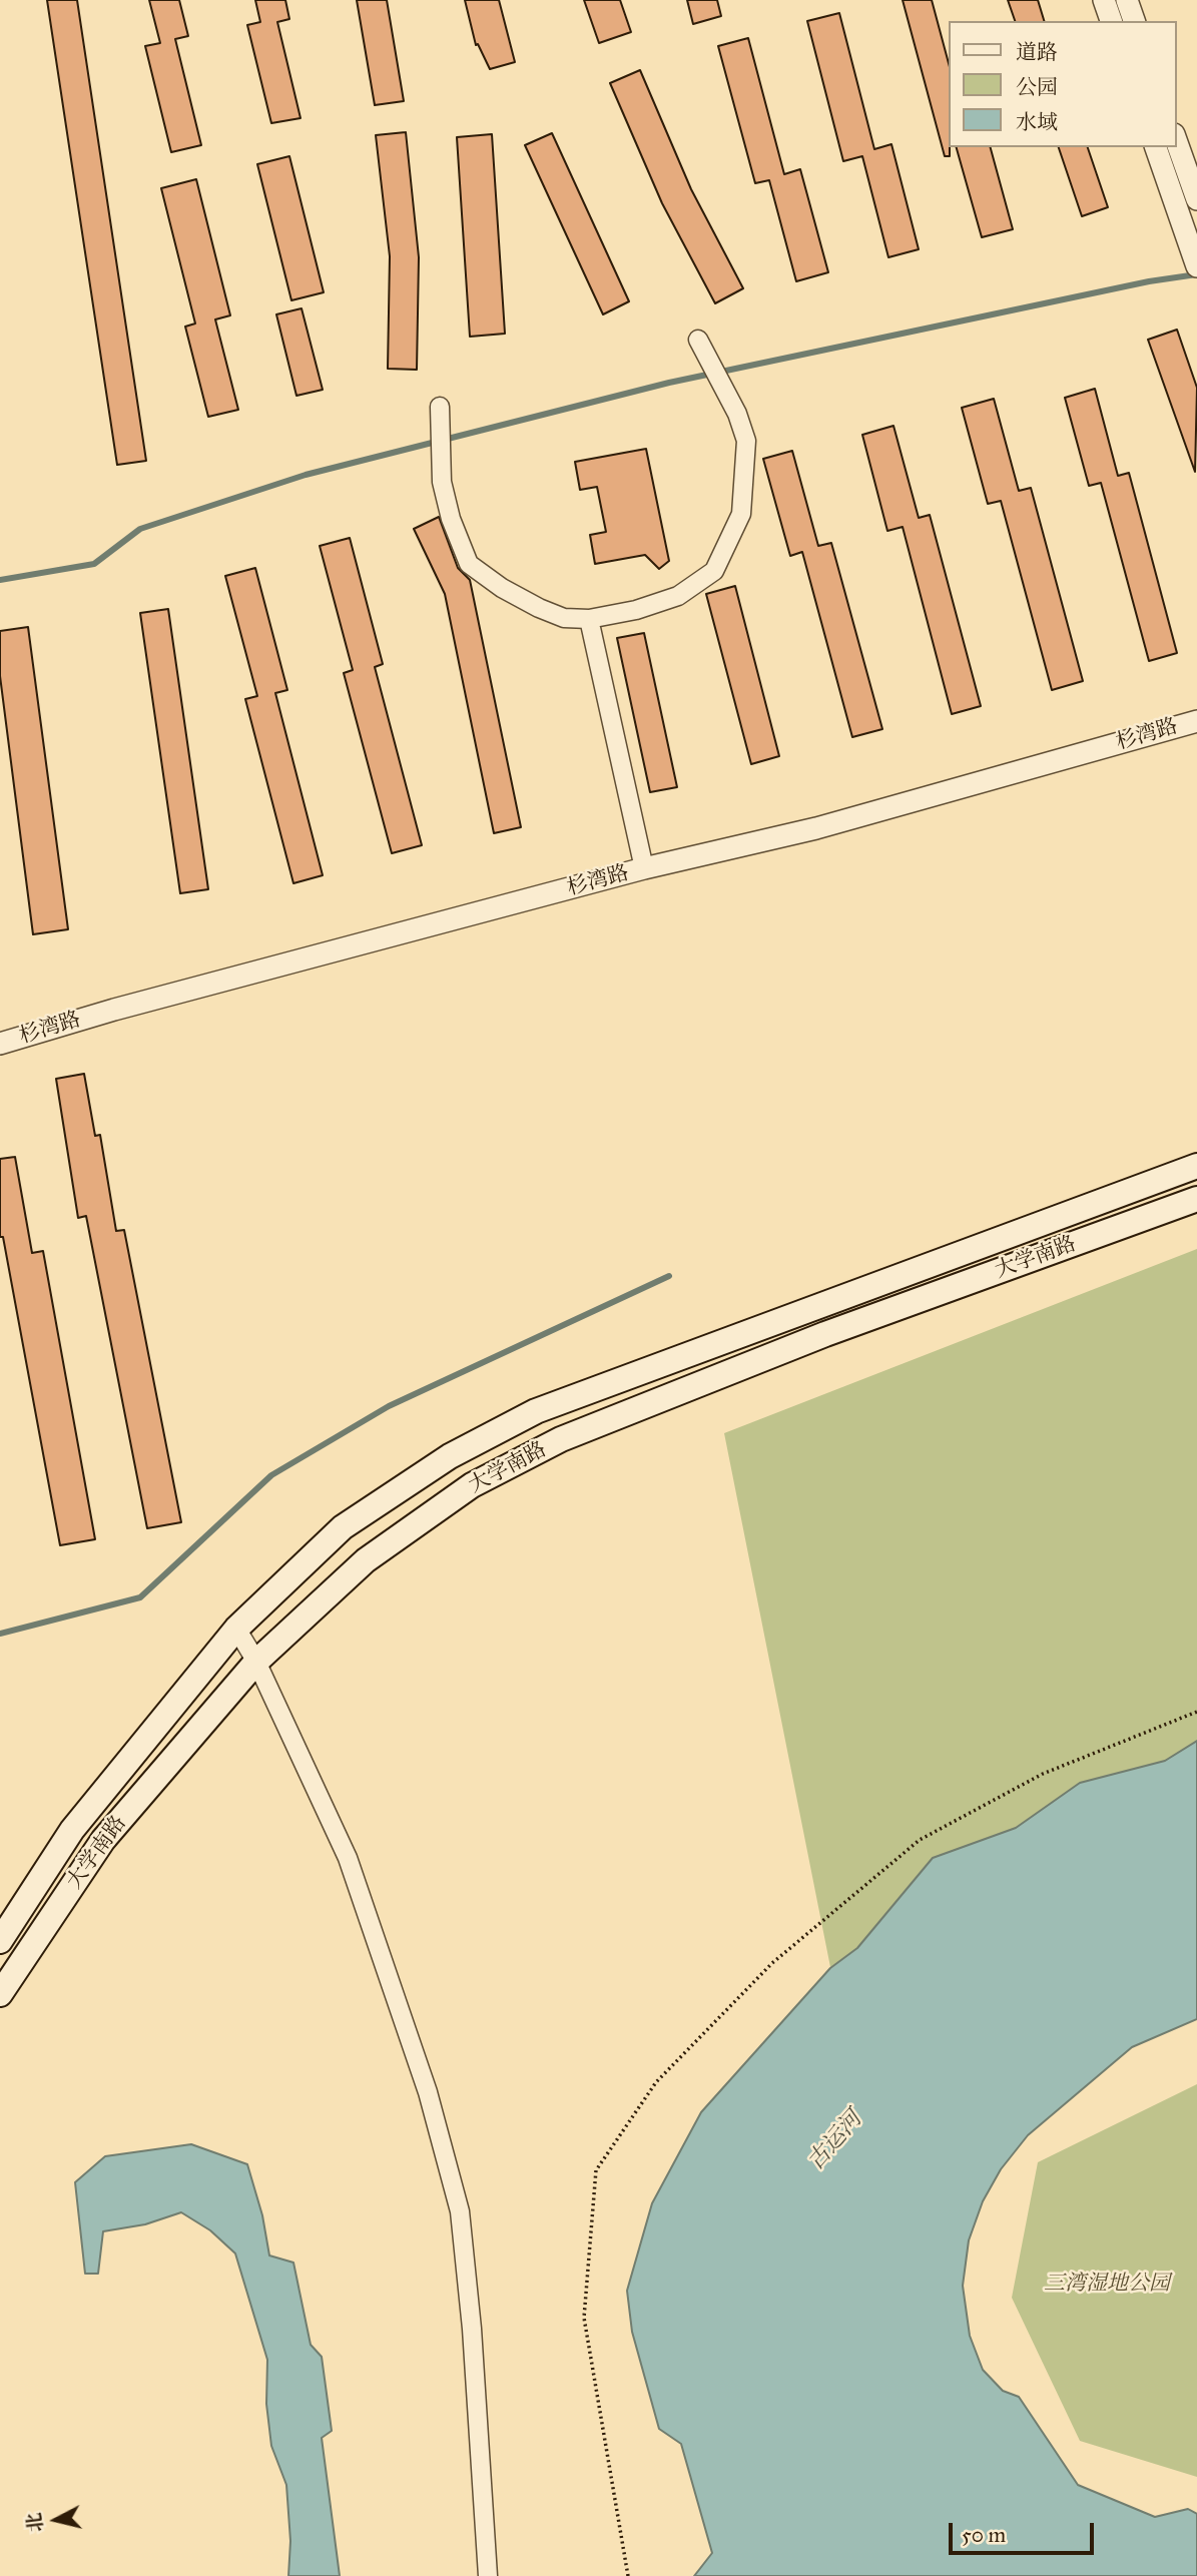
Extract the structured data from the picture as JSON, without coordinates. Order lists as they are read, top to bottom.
{
  "streets": {
    "main road": ["大学南路"],
    "street": ["杉湾路"]
  },
  "water": ["古运河"],
  "parks": ["三湾湿地公园"],
  "legend": ["道路", "公园", "水域"],
  "scale_bar": "50 m",
  "north": "left"
}
